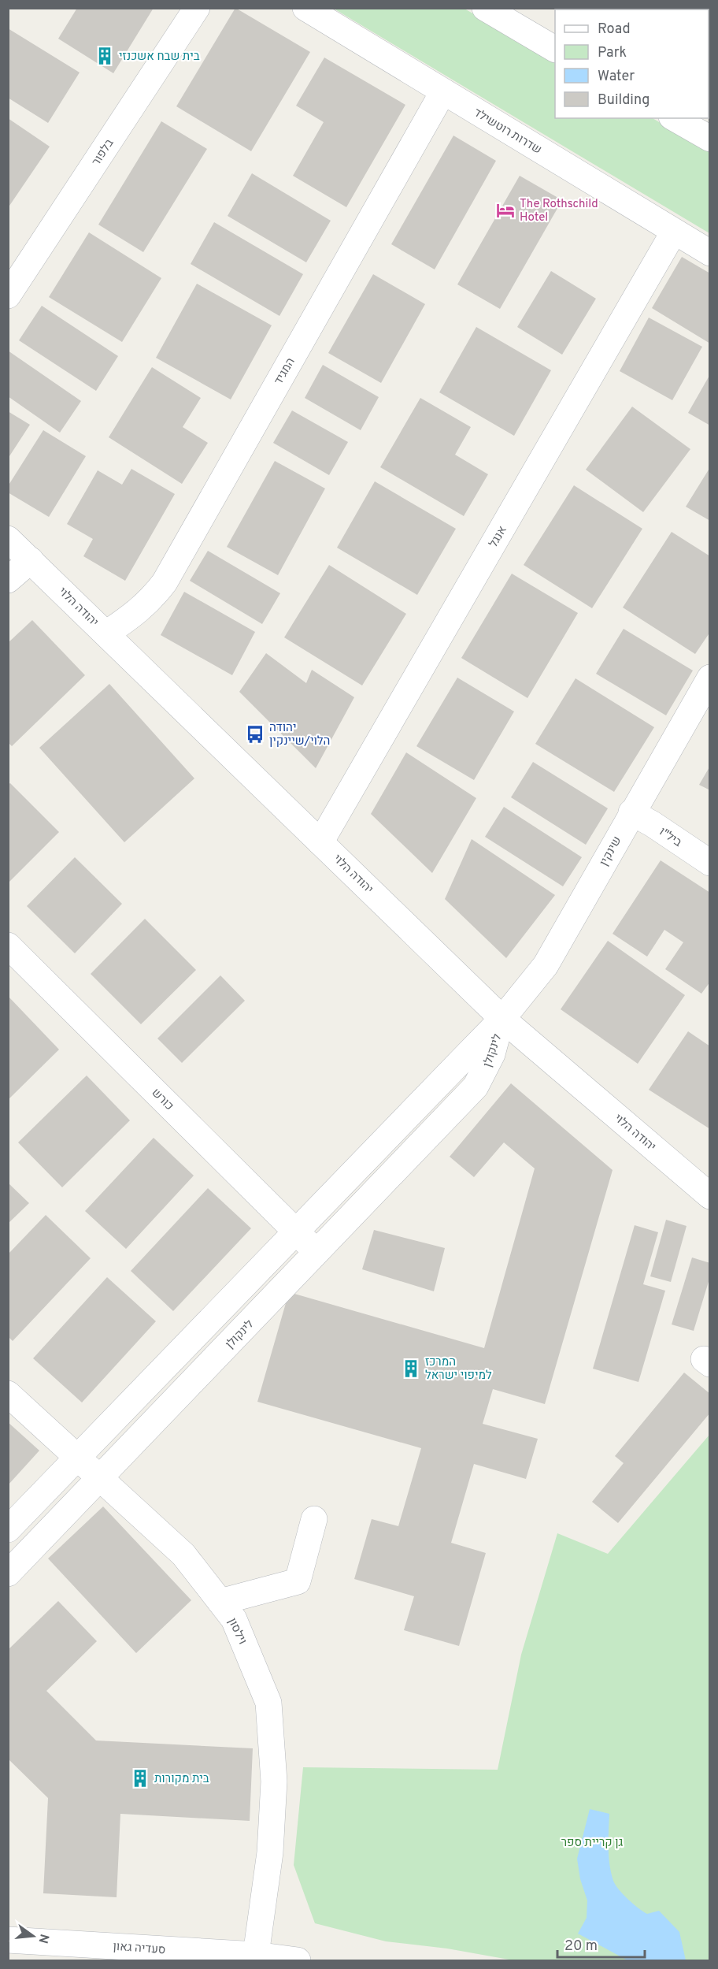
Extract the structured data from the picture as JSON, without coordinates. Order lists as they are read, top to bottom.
{
  "streets": {
    "street": [
      "שדרות רוטשילד",
      "בלפור",
      "המגיד",
      "אנגל",
      "יהודה הלוי",
      "ביל\"ו",
      "שינקין",
      "לינקולן",
      "כורש",
      "וילסון",
      "סעדיה גאון"
    ]
  },
  "crossings": [
    ["שדרות רוטשילד", "המגיד"],
    ["שדרות רוטשילד", "אנגל"],
    ["המגיד", "יהודה הלוי"],
    ["אנגל", "יהודה הלוי"],
    ["יהודה הלוי", "שינקין"],
    ["יהודה הלוי", "לינקולן"],
    ["ביל\"ו", "שינקין"],
    ["שינקין", "לינקולן"],
    ["לינקולן", "כורש"],
    ["לינקולן", "וילסון"],
    ["וילסון", "סעדיה גאון"]
  ],
  "parks": ["גן קריית ספר"],
  "places": {
    "building": ["בית שבח אשכנזי", "המרכז למיפוי ישראל", "בית מקורות"],
    "hotel": ["The Rothschild Hotel"],
    "bus stop": ["יהודה הלוי/שיינקין"]
  },
  "legend": [
    "Road",
    "Park",
    "Water",
    "Building"
  ],
  "scale_bar": "20 m",
  "north": "right"
}
